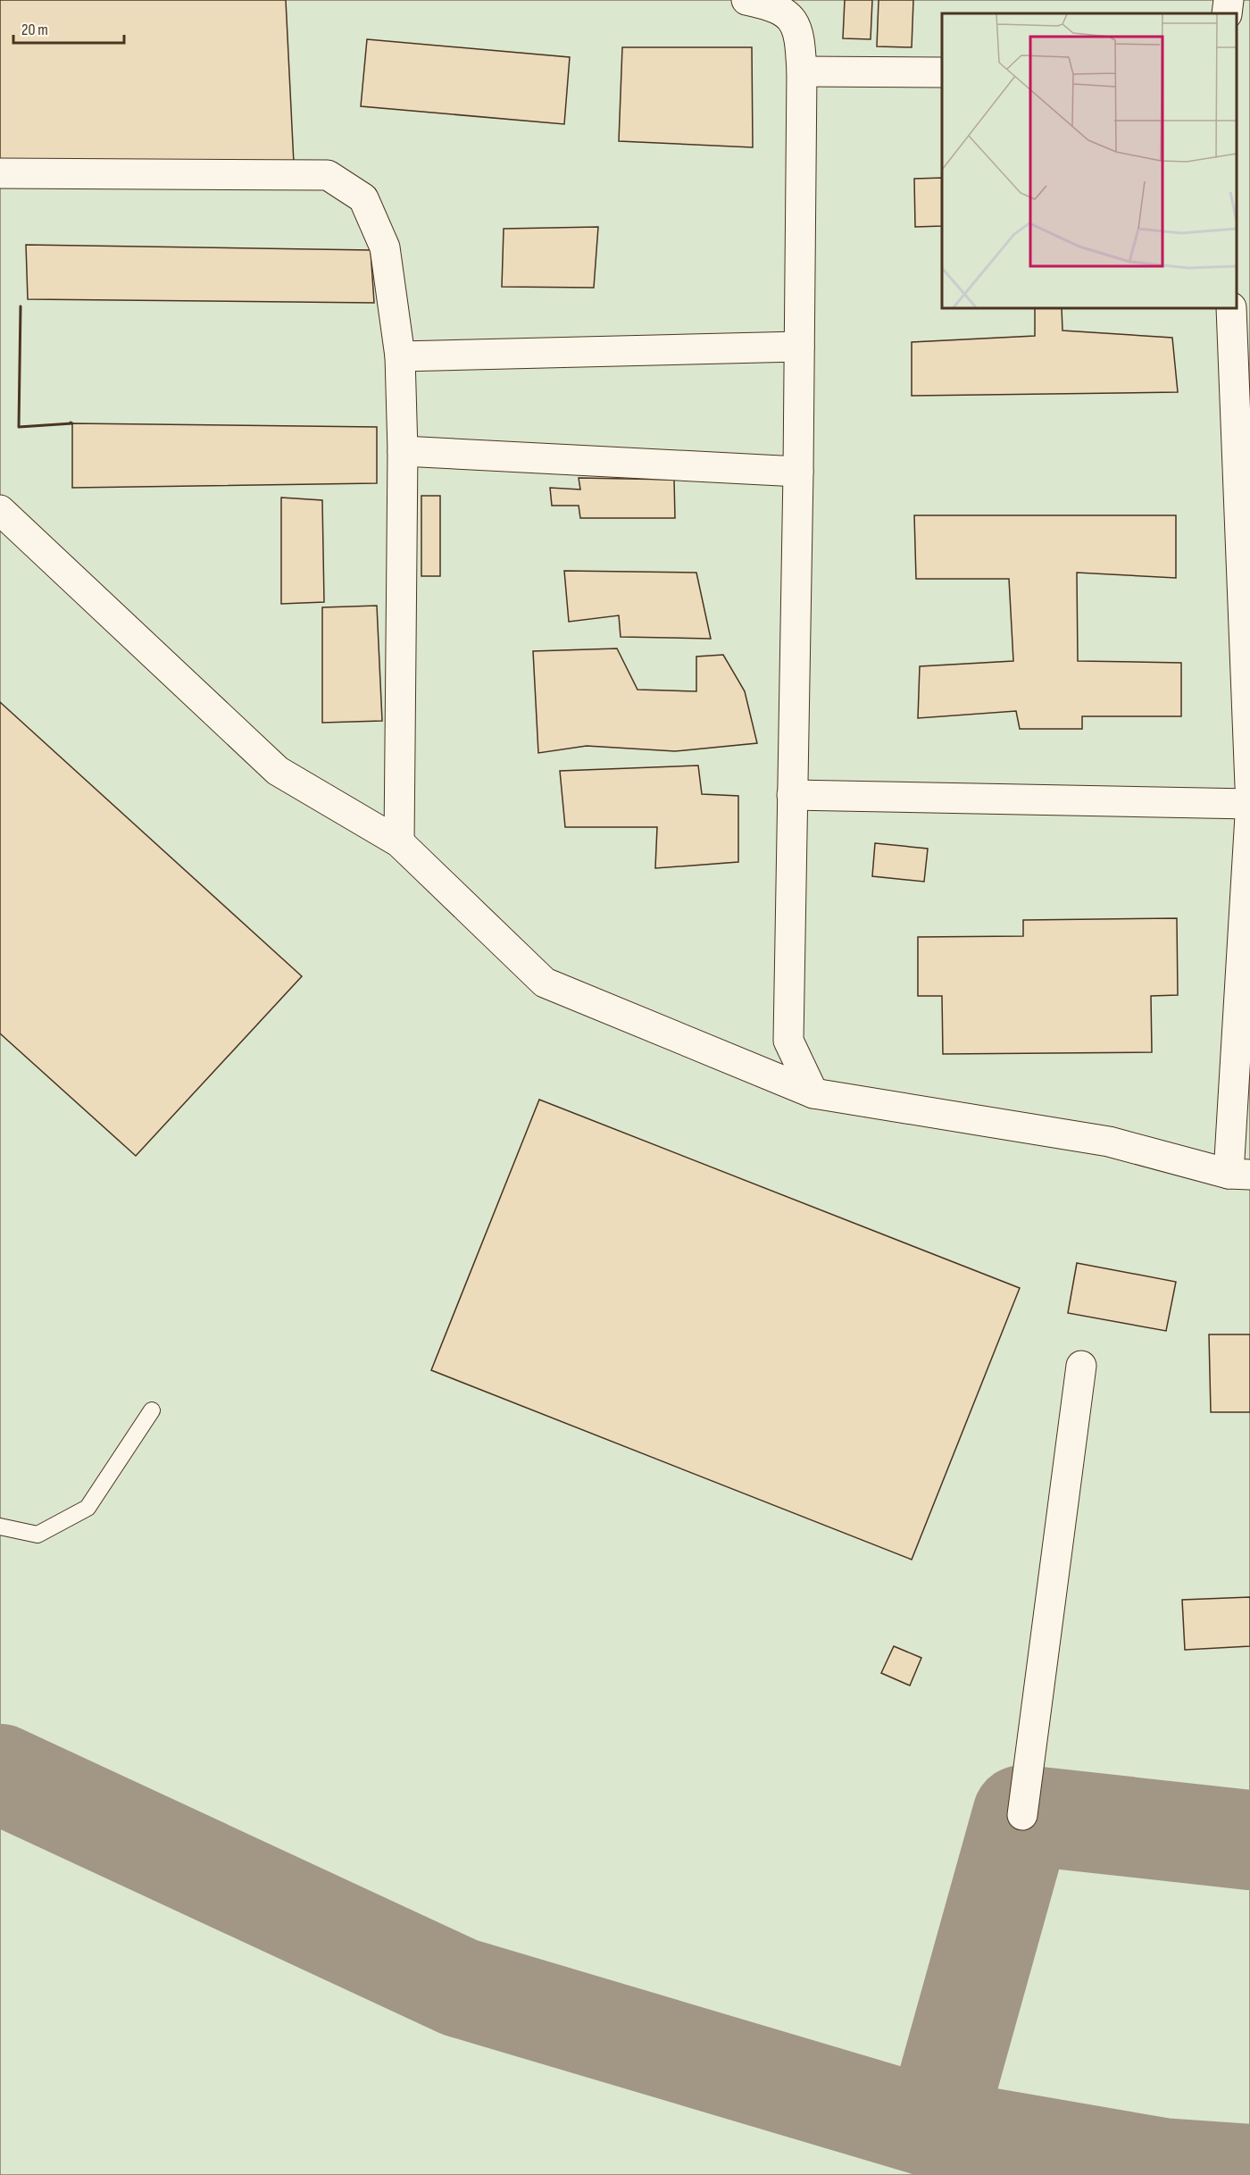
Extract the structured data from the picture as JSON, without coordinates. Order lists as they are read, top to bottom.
{
  "scale_bar": "20 m"
}
